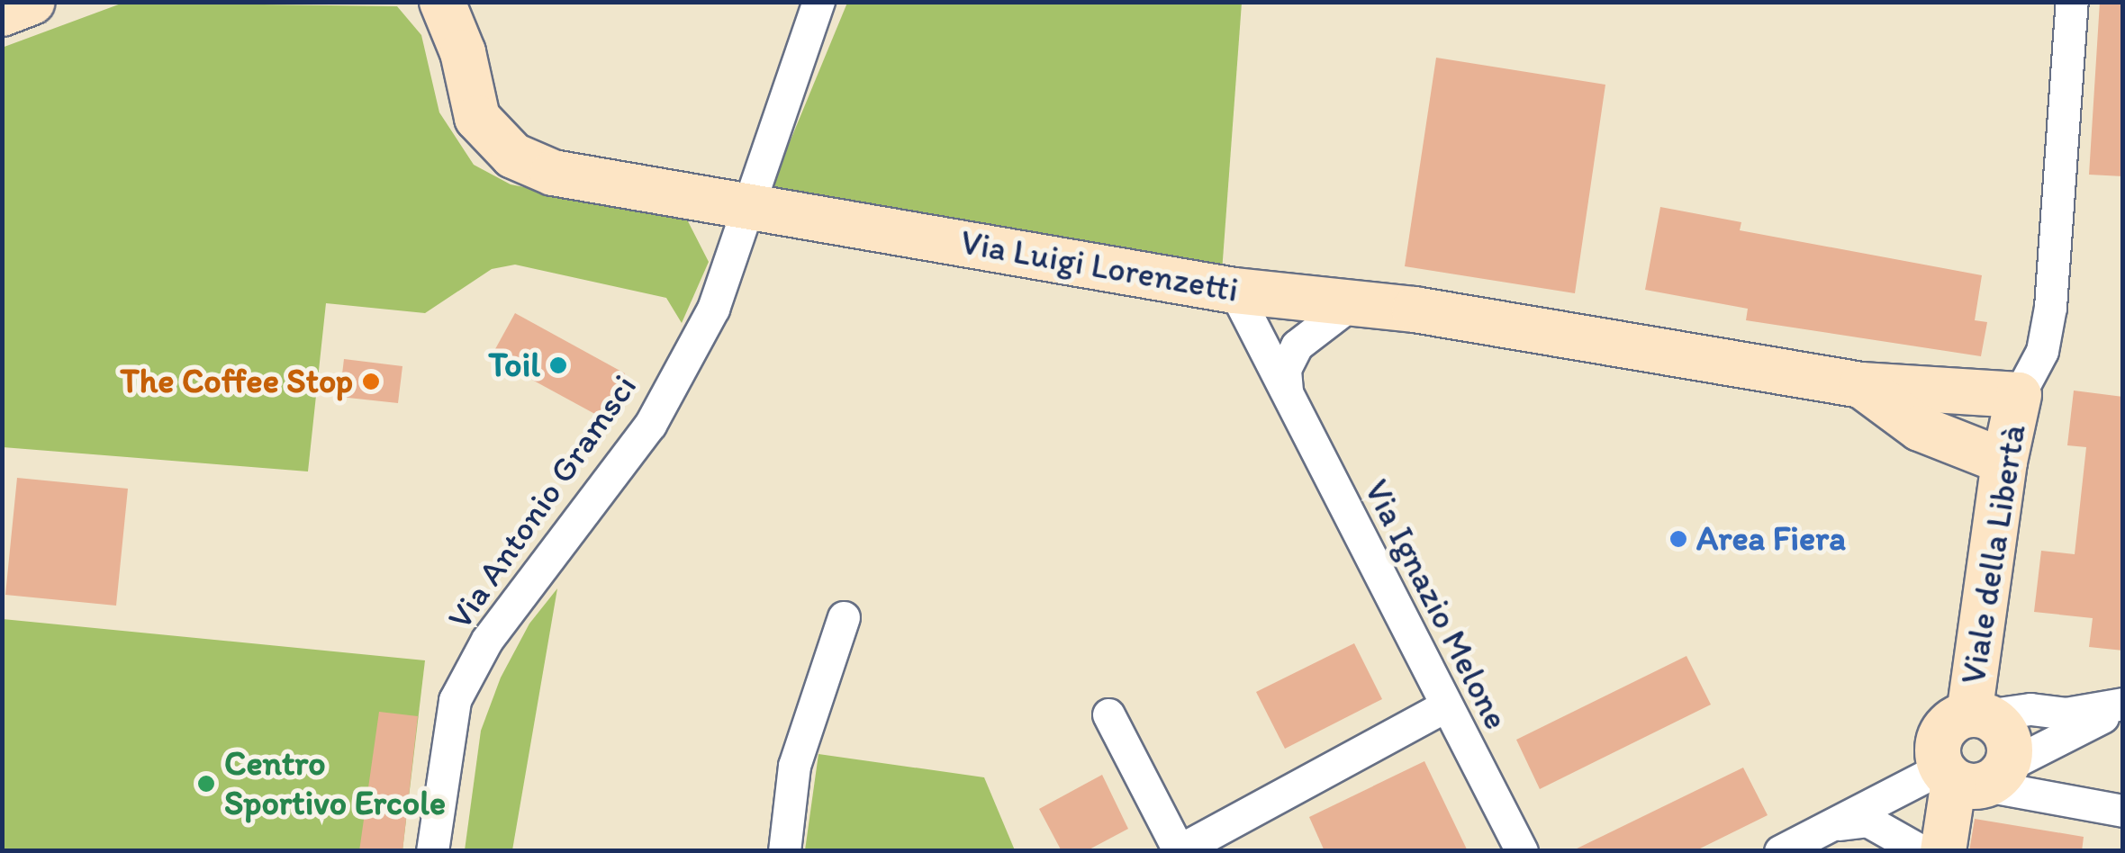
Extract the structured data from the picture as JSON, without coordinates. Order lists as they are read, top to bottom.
{
  "streets": {
    "street": [
      "Via Luigi Lorenzetti",
      "Via Antonio Gramsci",
      "Viale della Libertà",
      "Via Ignazio Melone"
    ]
  },
  "crossings": [
    ["Via Luigi Lorenzetti", "Via Antonio Gramsci"],
    ["Via Luigi Lorenzetti", "Viale della Libertà"],
    ["Via Luigi Lorenzetti", "Via Ignazio Melone"]
  ],
  "places": [
    "Toil",
    "The Coffee Stop",
    "Area Fiera",
    "Centro Sportivo Ercole"
  ]
}
